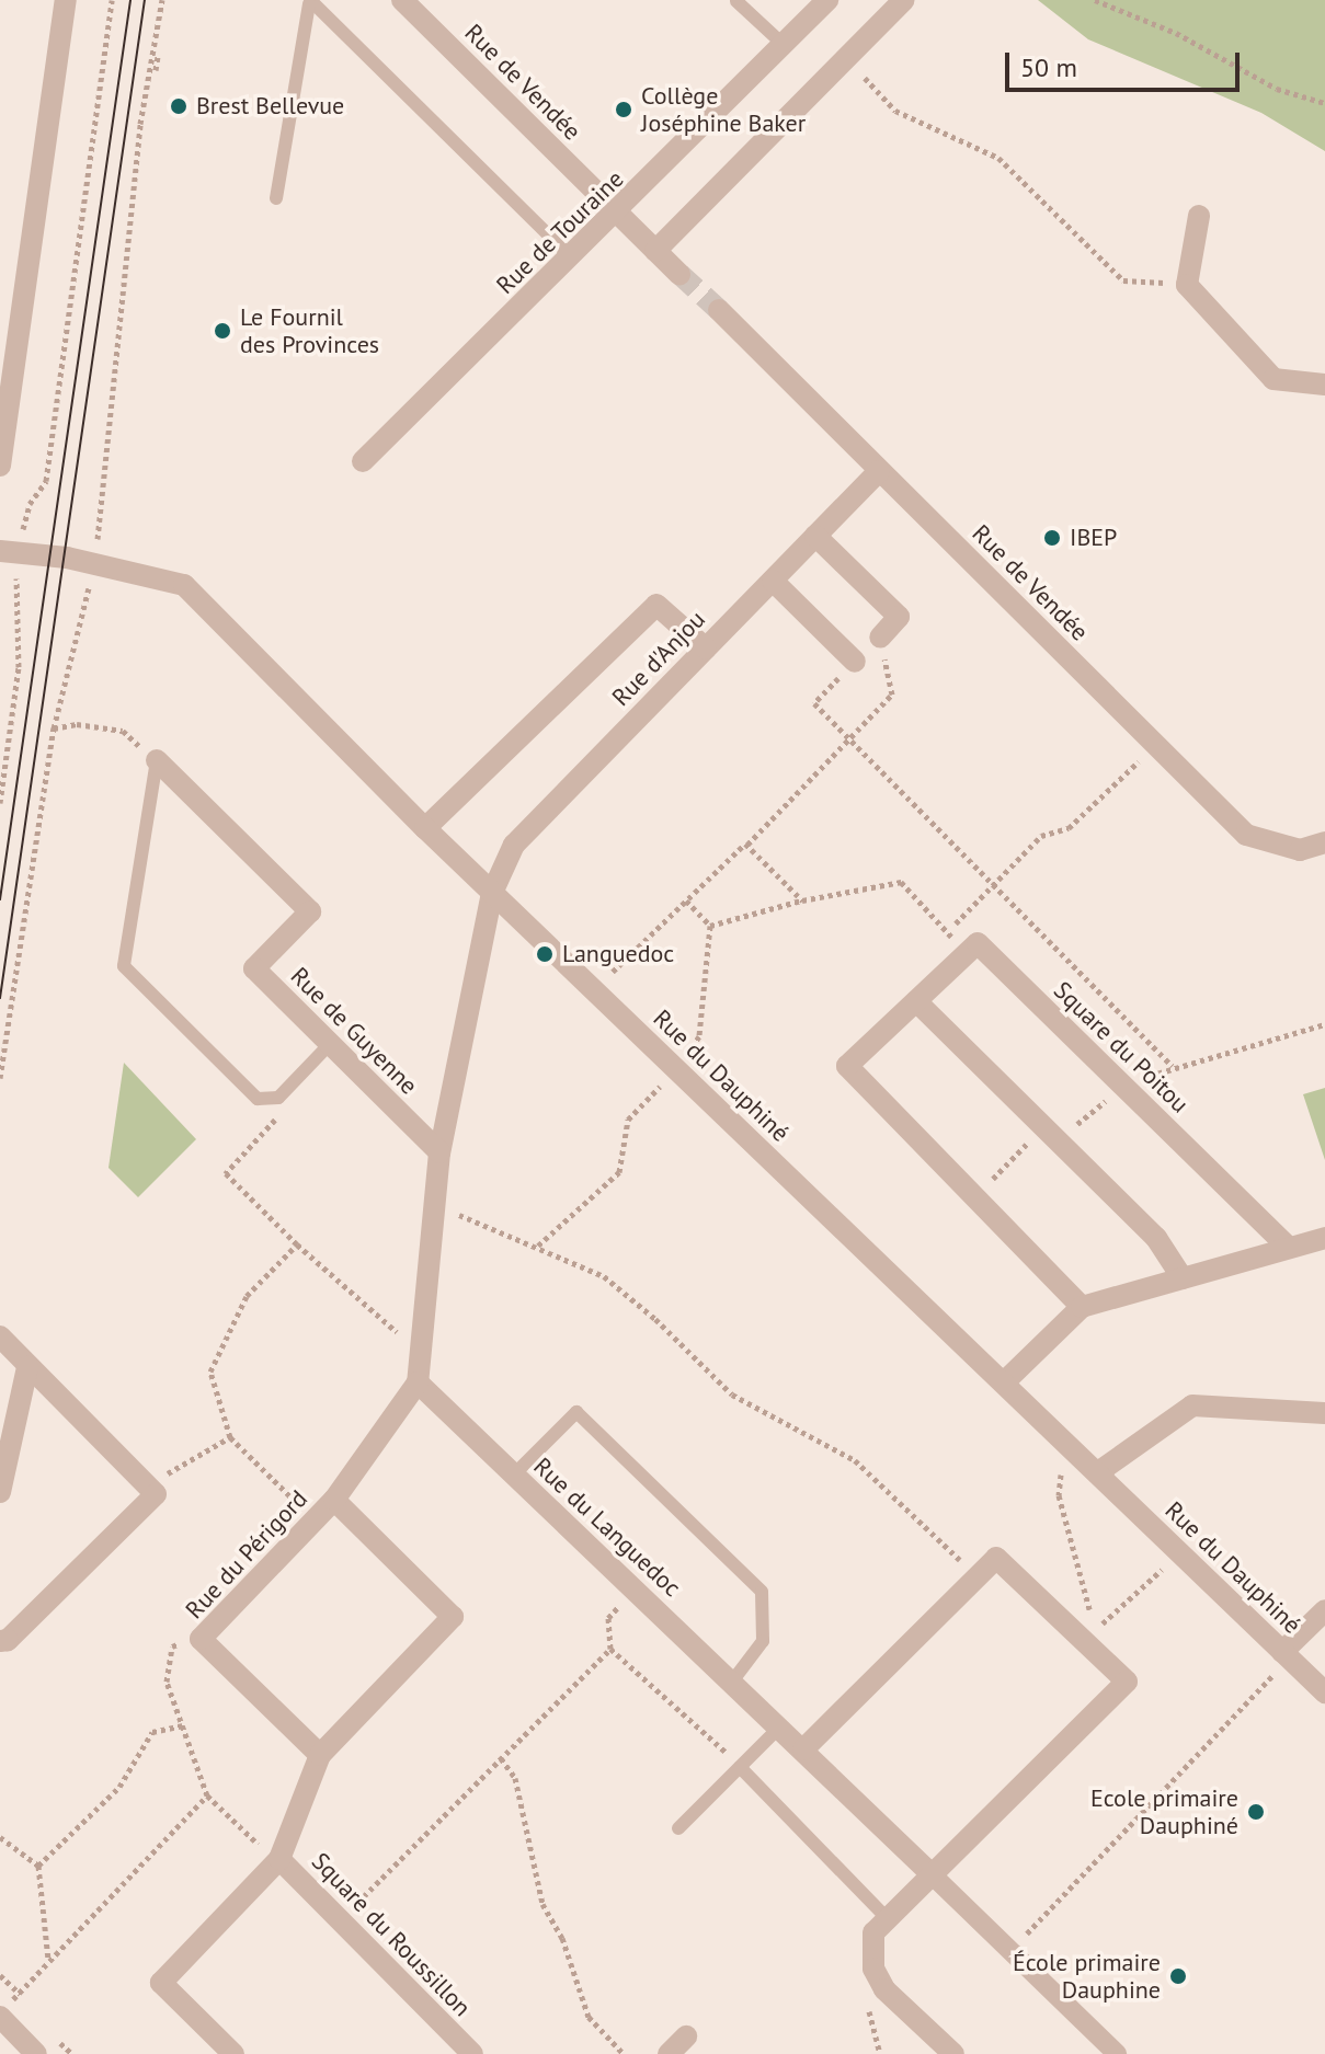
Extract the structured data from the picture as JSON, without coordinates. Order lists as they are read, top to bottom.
{
  "streets": {
    "street": [
      "Rue de Vendée",
      "Rue de Touraine",
      "Rue d'Anjou",
      "Rue de Guyenne",
      "Square du Poitou",
      "Rue du Dauphiné",
      "Rue du Languedoc",
      "Rue du Périgord",
      "Square du Roussillon"
    ]
  },
  "crossings": [
    ["Rue de Vendée", "Rue de Touraine"],
    ["Rue de Vendée", "Rue d'Anjou"],
    ["Rue d'Anjou", "Rue du Dauphiné"],
    ["Rue du Languedoc", "Rue du Périgord"],
    ["Rue du Périgord", "Square du Roussillon"]
  ],
  "places": [
    "Brest Bellevue",
    "Collège Joséphine Baker",
    "Le Fournil des Provinces",
    "IBEP",
    "Languedoc",
    "Ecole primaire Dauphiné",
    "École primaire Dauphine"
  ],
  "scale_bar": "50 m"
}
